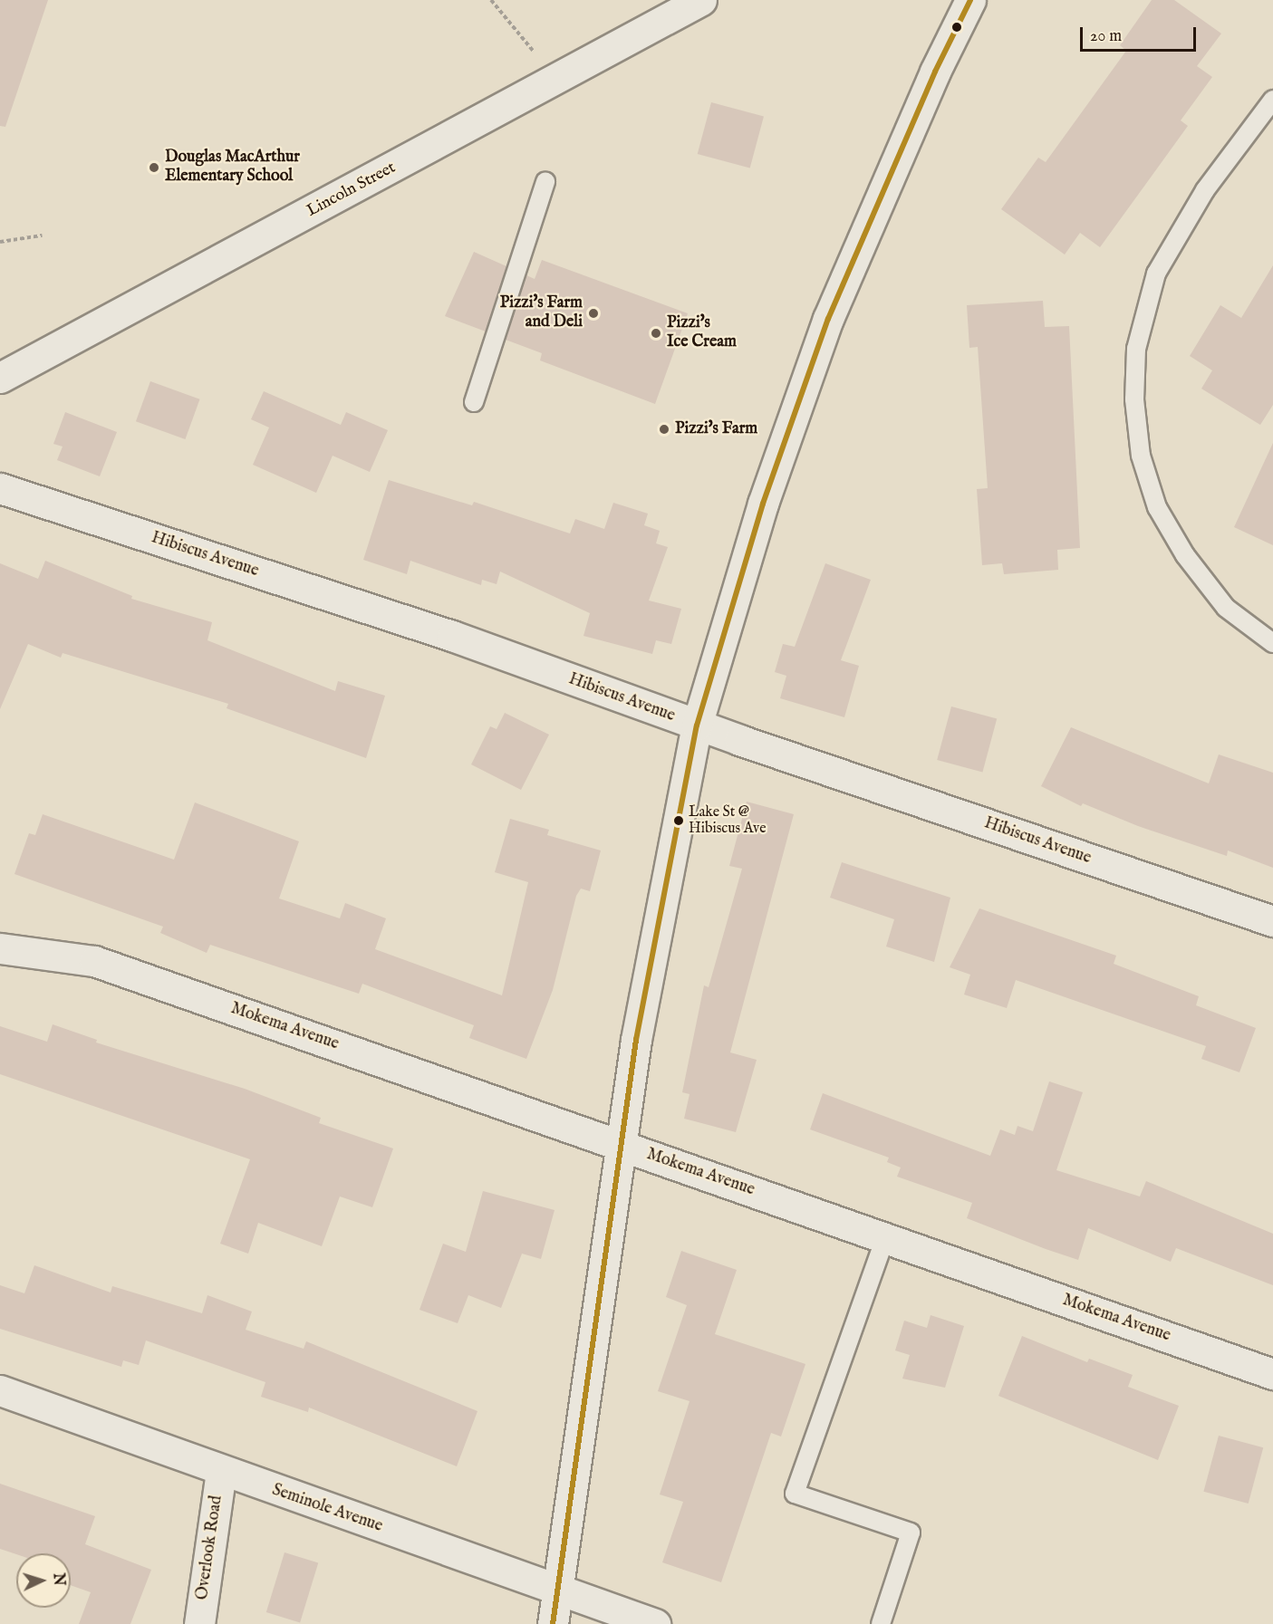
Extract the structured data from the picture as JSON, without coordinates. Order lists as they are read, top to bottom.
{
  "streets": {
    "street": [
      "Lincoln Street",
      "Hibiscus Avenue",
      "Mokema Avenue",
      "Seminole Avenue",
      "Overlook Road"
    ]
  },
  "crossings": [
    ["Seminole Avenue", "Overlook Road"]
  ],
  "places": [
    "Douglas MacArthur Elementary School",
    "Pizzi's Farm and Deli",
    "Pizzi's Ice Cream",
    "Pizzi's Farm",
    "Lake St @ Hibiscus Ave"
  ],
  "scale_bar": "20 m",
  "north": "right"
}
